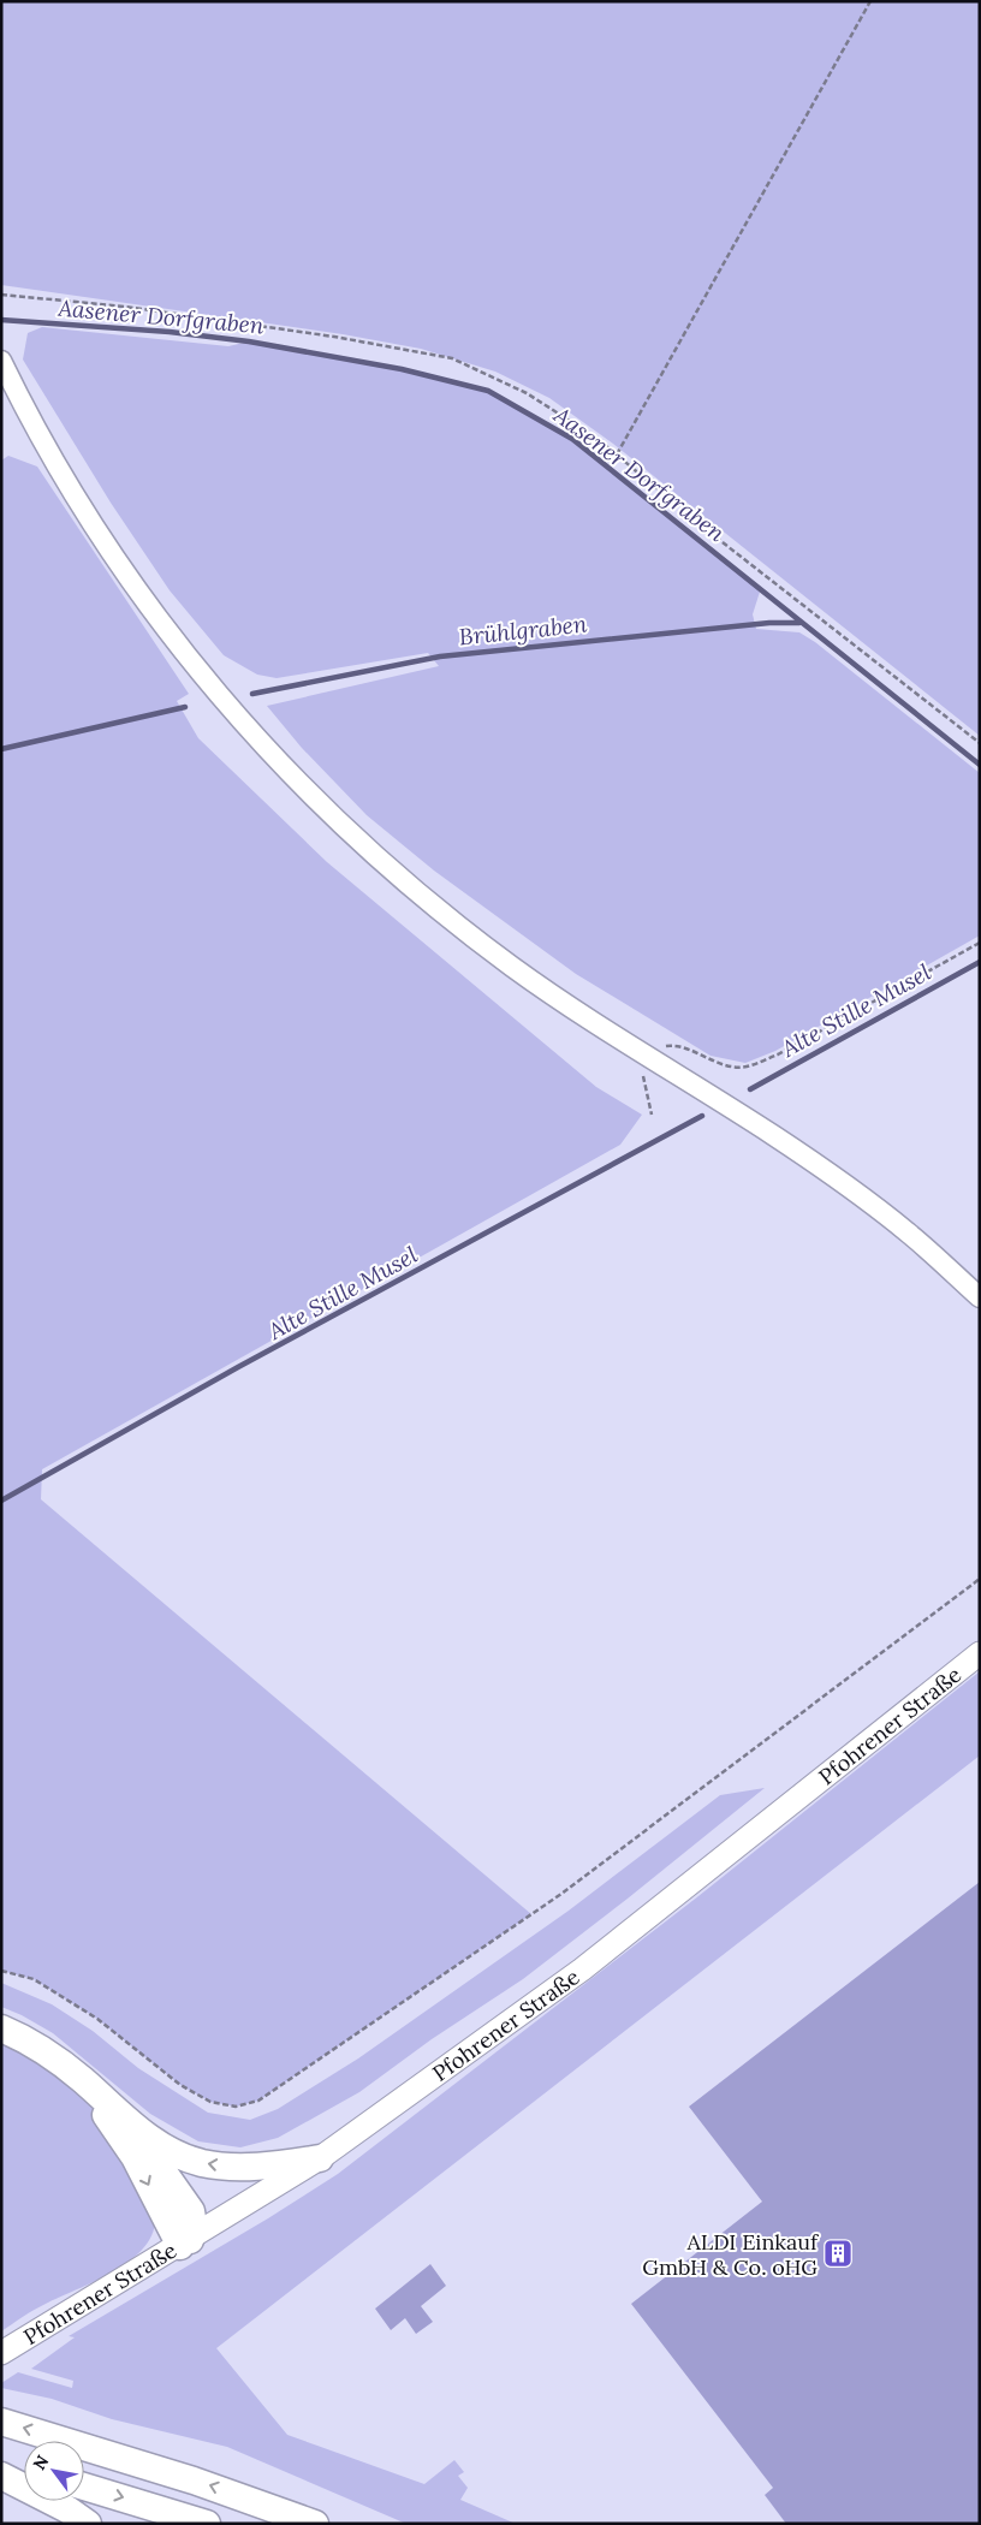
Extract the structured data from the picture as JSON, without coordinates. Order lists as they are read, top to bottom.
{
  "streets": {
    "main road": ["Pfohrener Straße"]
  },
  "water": ["Aasener Dorfgraben", "Brühlgraben", "Alte Stille Musel"],
  "places": {
    "building": ["ALDI Einkauf GmbH & Co. oHG"]
  },
  "north": "top left"
}
